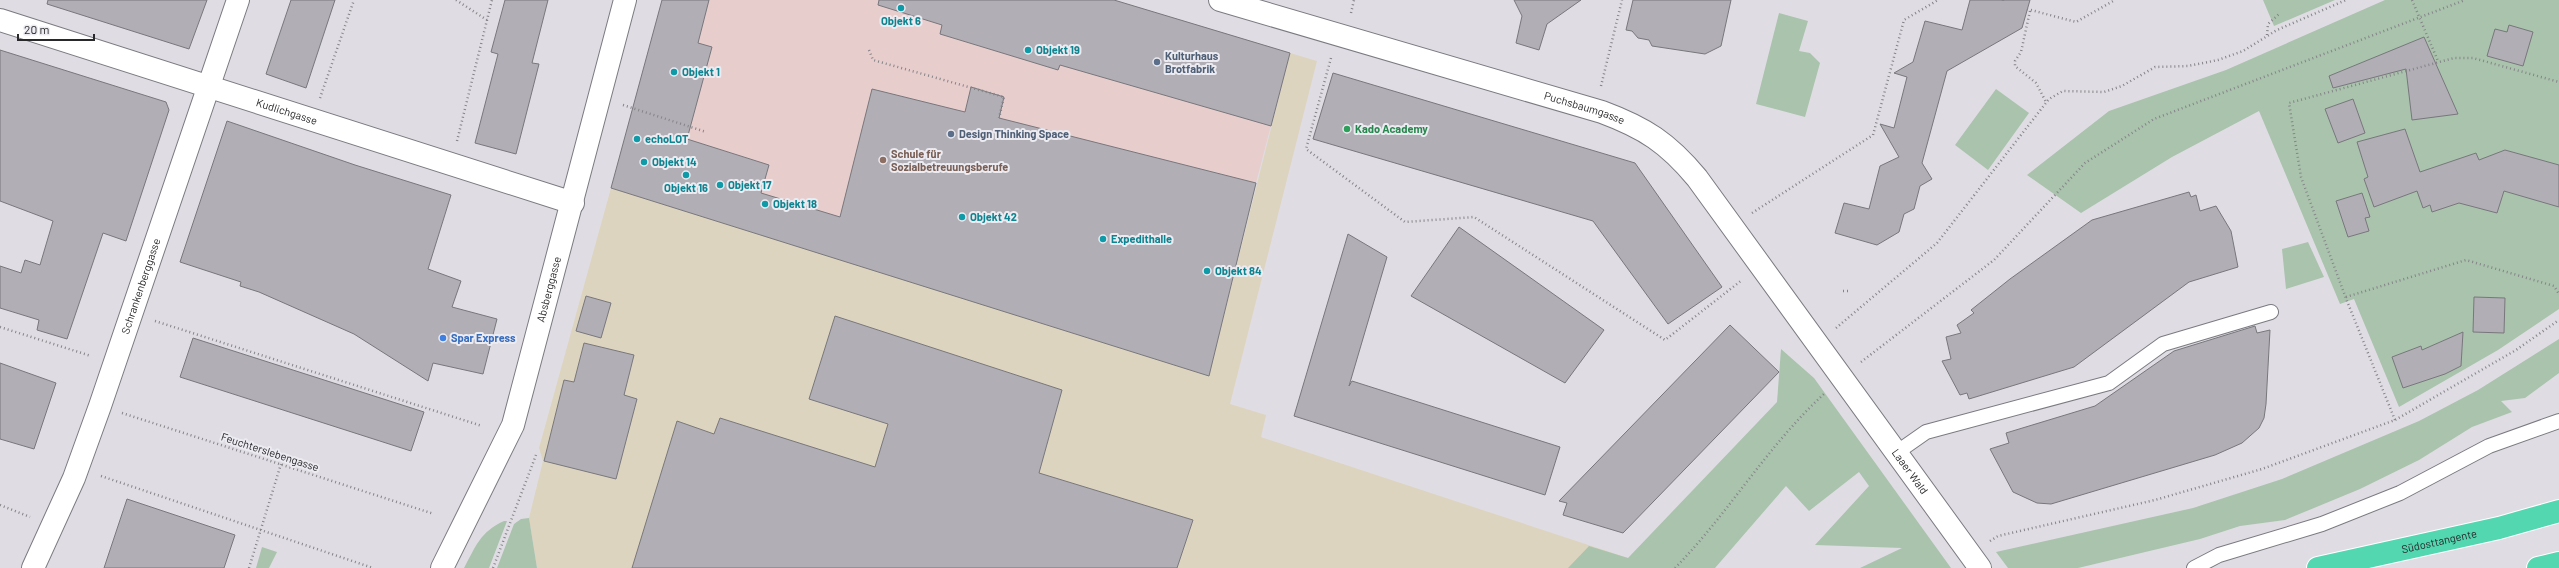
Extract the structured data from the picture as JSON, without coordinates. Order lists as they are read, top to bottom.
{
  "streets": {
    "highway": ["Südosttangente"],
    "street": [
      "Puchsbaumgasse",
      "Kudlichgasse",
      "Schrankenberggasse",
      "Absberggasse",
      "Laaer Wald"
    ],
    "path": ["Feuchterslebengasse"]
  },
  "crossings": [
    ["Puchsbaumgasse", "Laaer Wald"],
    ["Kudlichgasse", "Schrankenberggasse"],
    ["Kudlichgasse", "Absberggasse"],
    ["Schrankenberggasse", "Feuchterslebengasse"]
  ],
  "places": [
    "Objekt 6",
    "Objekt 19",
    "Kulturhaus Brotfabrik",
    "Objekt 1",
    "Kado Academy",
    "Design Thinking Space",
    "echoLOT",
    "Schule für Sozialbetreuungsberufe",
    "Objekt 14",
    "Objekt 16",
    "Objekt 17",
    "Objekt 18",
    "Objekt 42",
    "Expedithalle",
    "Objekt 84",
    "Spar Express"
  ],
  "scale_bar": "20 m"
}
